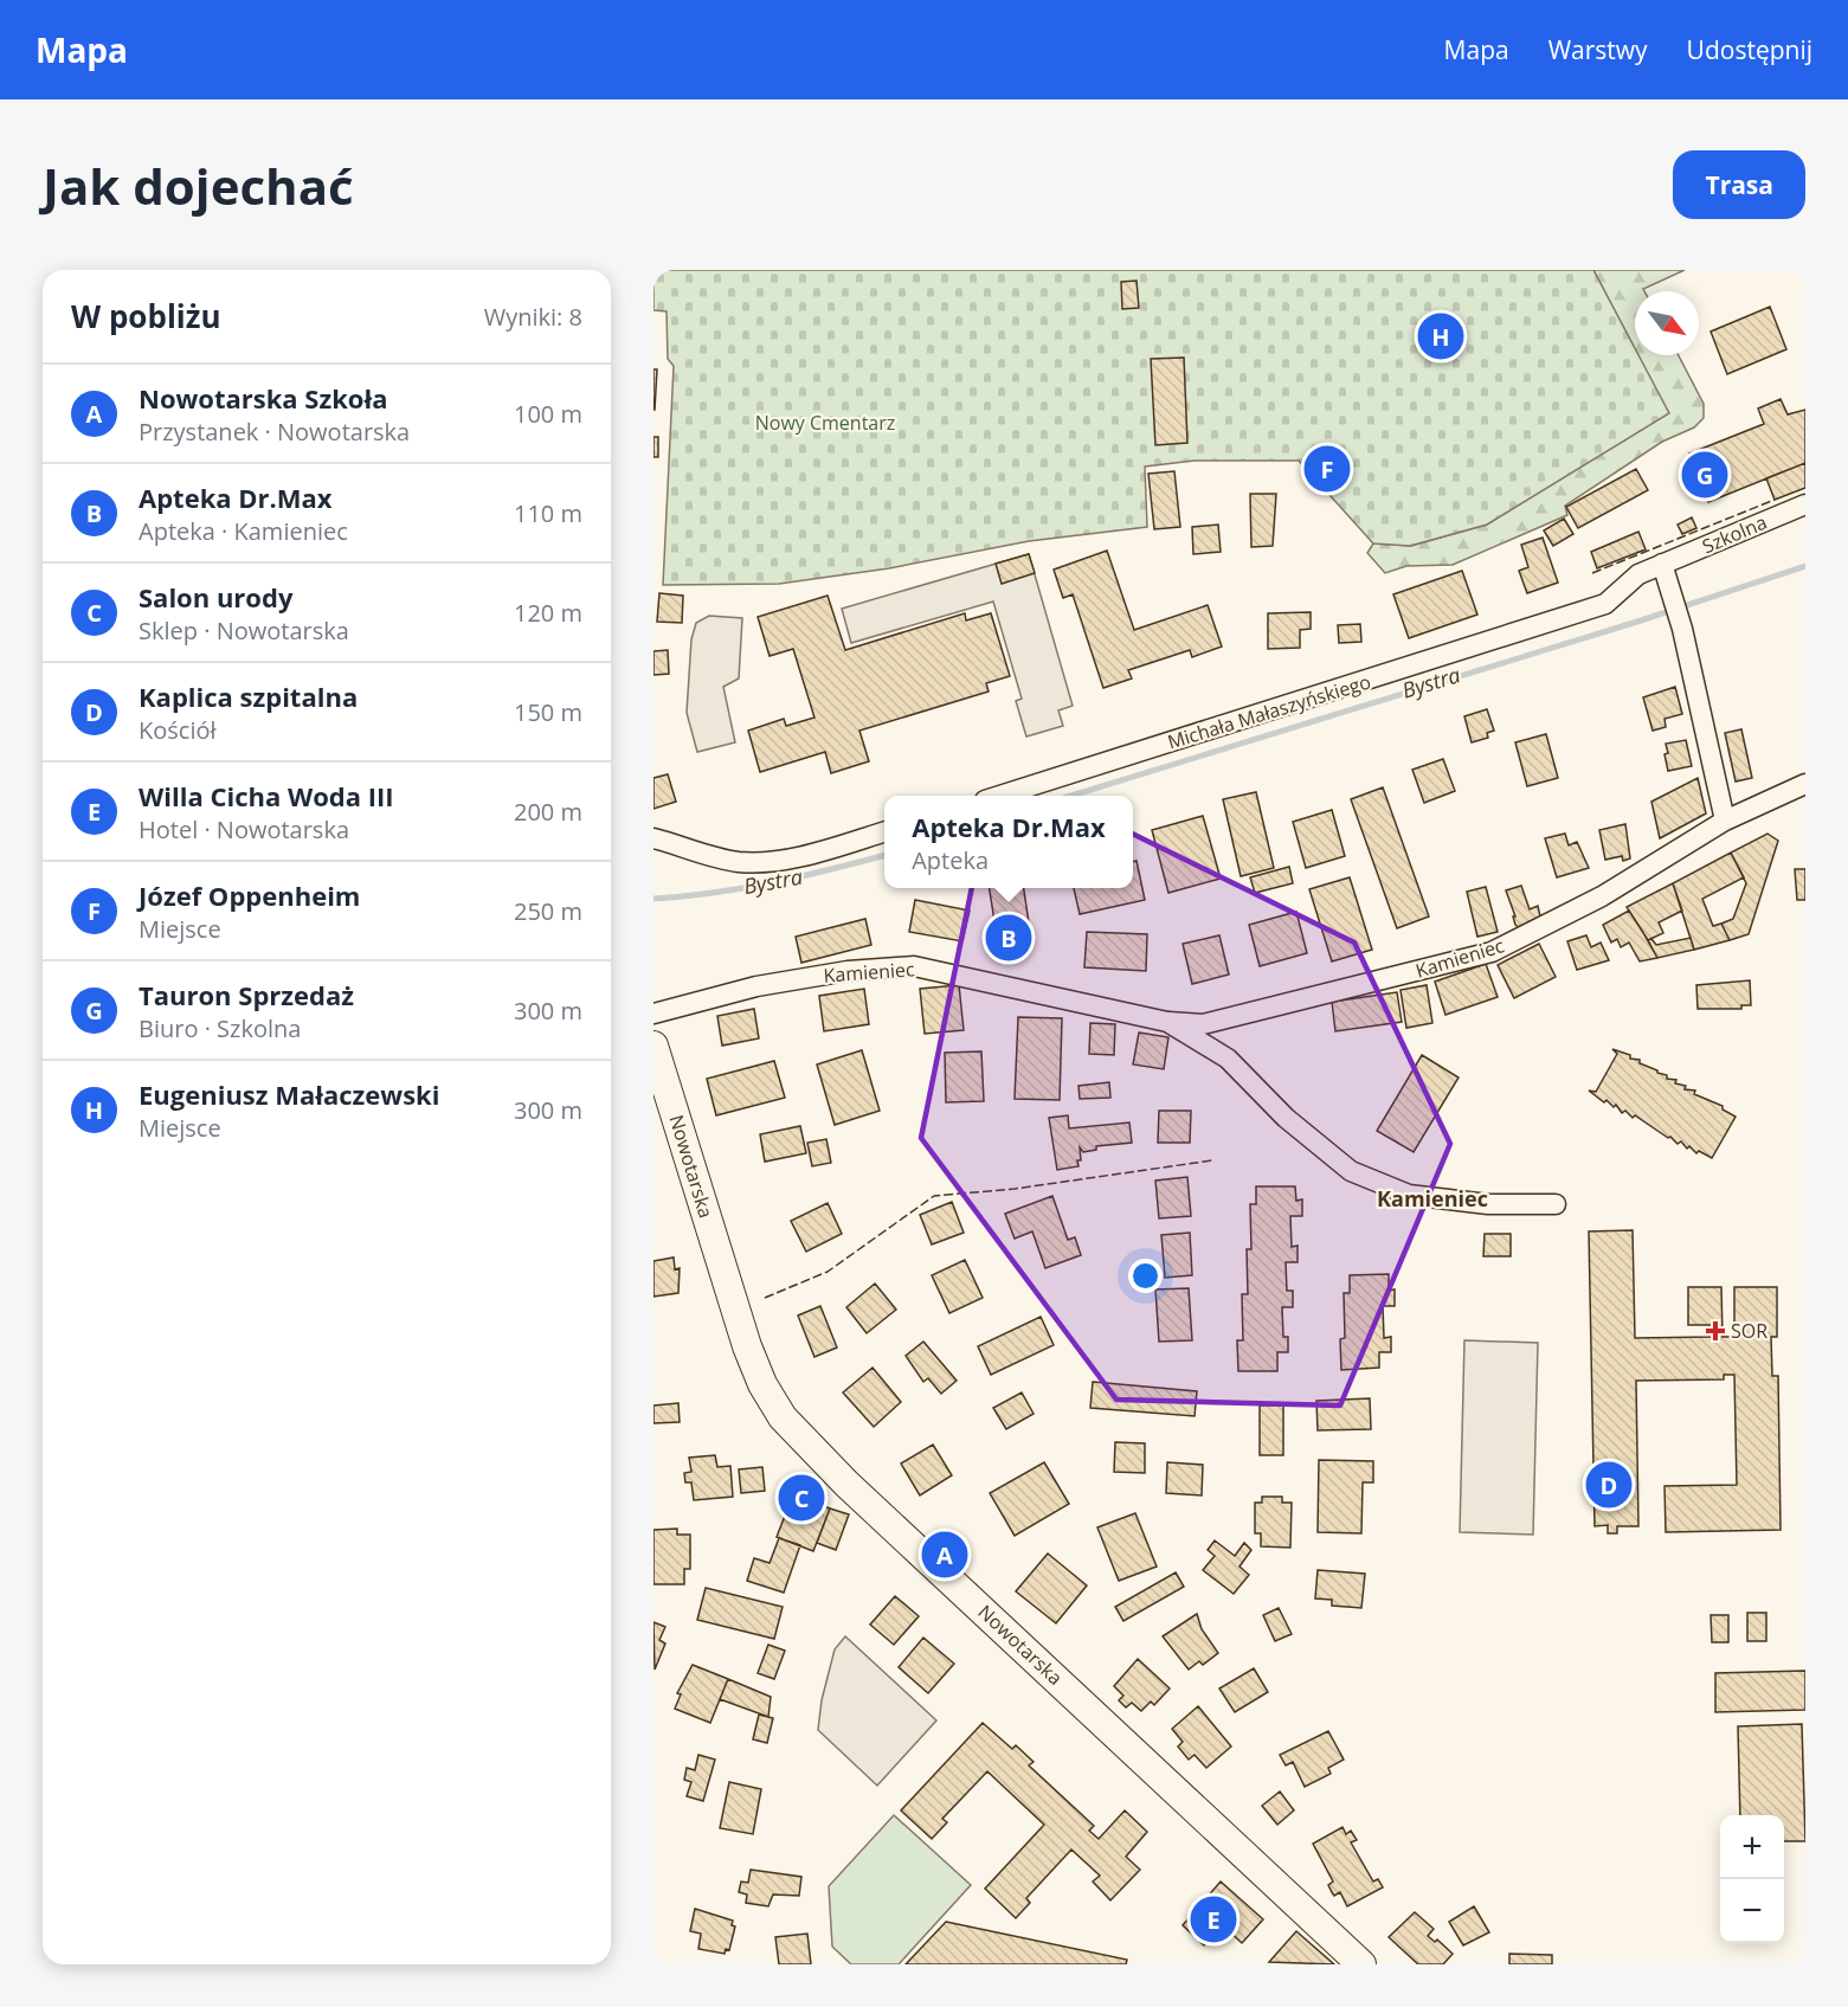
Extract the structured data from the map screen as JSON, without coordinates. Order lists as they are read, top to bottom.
{
  "streets": {
    "main road": ["Nowotarska"],
    "street": ["Szkolna", "Michała Małaszyńskiego", "Kamieniec"]
  },
  "crossings": [
    ["Szkolna", "Michała Małaszyńskiego"]
  ],
  "districts": ["Kamieniec"],
  "water": ["Bystra"],
  "parks": ["Nowy Cmentarz"],
  "places": {
    "health": ["SOR"]
  },
  "north": "bottom right",
  "page": {
    "header": "Mapa",
    "nav": ["Mapa", "Warstwy", "Udostępnij"],
    "buttons": "Trasa",
    "title": "Jak dojechać",
    "heading": ["W pobliżu", "Wyniki: 8"],
    "pins": [
      "H",
      "F",
      "G",
      "B",
      "D",
      "C",
      "A",
      "E"
    ],
    "list": [
      {
        "mark": "A",
        "name": "Nowotarska Szkoła",
        "note": "Przystanek · Nowotarska",
        "value": "100 m"
      },
      {
        "mark": "B",
        "name": "Apteka Dr.Max",
        "note": "Apteka · Kamieniec",
        "value": "110 m"
      },
      {
        "mark": "C",
        "name": "Salon urody",
        "note": "Sklep · Nowotarska",
        "value": "120 m"
      },
      {
        "mark": "D",
        "name": "Kaplica szpitalna",
        "note": "Kościół",
        "value": "150 m"
      },
      {
        "mark": "E",
        "name": "Willa Cicha Woda III",
        "note": "Hotel · Nowotarska",
        "value": "200 m"
      },
      {
        "mark": "F",
        "name": "Józef Oppenheim",
        "note": "Miejsce",
        "value": "250 m"
      },
      {
        "mark": "G",
        "name": "Tauron Sprzedaż",
        "note": "Biuro · Szkolna",
        "value": "300 m"
      },
      {
        "mark": "H",
        "name": "Eugeniusz Małaczewski",
        "note": "Miejsce",
        "value": "300 m"
      }
    ],
    "popup": ["Apteka Dr.Max", "Apteka"],
    "map_buttons": ["+", "−"]
  }
}
